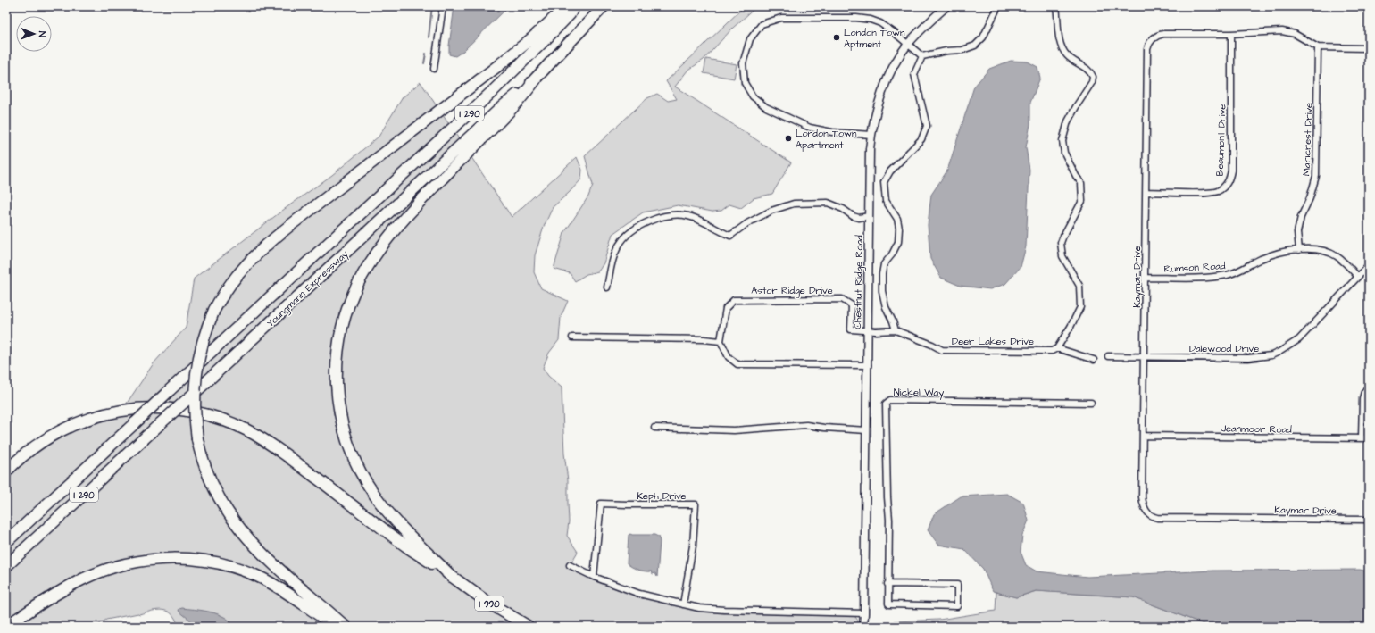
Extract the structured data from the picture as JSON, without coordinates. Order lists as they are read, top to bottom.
{
  "streets": {
    "highway": ["I 290", "Youngmann Expressway", "I 990"],
    "street": [
      "Maricrest Drive",
      "Beaumont Drive",
      "Rumson Road",
      "Kaymar Drive",
      "Chestnut Ridge Road",
      "Astor Ridge Drive",
      "Deer Lakes Drive",
      "Dalewood Drive",
      "Nickel Way",
      "Jeanmoor Road",
      "Keph Drive"
    ]
  },
  "crossings": [
    ["Maricrest Drive", "Rumson Road"],
    ["Maricrest Drive", "Kaymar Drive"],
    ["Beaumont Drive", "Kaymar Drive"],
    ["Rumson Road", "Kaymar Drive"],
    ["Rumson Road", "Dalewood Drive"],
    ["Kaymar Drive", "Dalewood Drive"],
    ["Kaymar Drive", "Jeanmoor Road"],
    ["Chestnut Ridge Road", "Astor Ridge Drive"],
    ["Chestnut Ridge Road", "Deer Lakes Drive"],
    ["Astor Ridge Drive", "Deer Lakes Drive"]
  ],
  "places": ["London Town Aptment", "London Town Apartment"],
  "north": "right"
}
